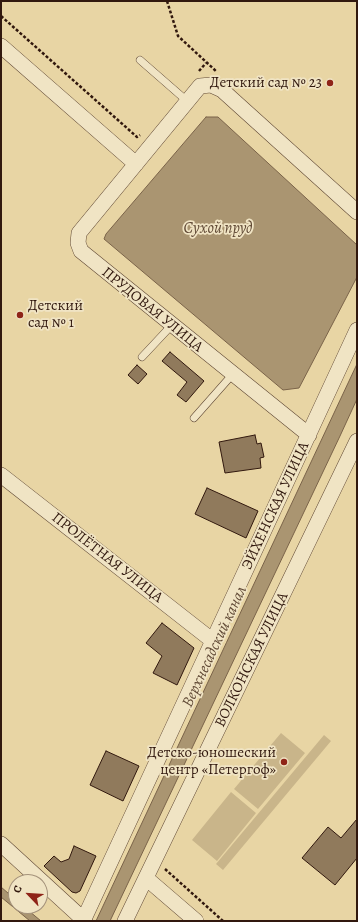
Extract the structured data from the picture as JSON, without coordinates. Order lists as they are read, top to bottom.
{
  "streets": {
    "street": [
      "ПРУДОВАЯ УЛИЦА",
      "ЭЙХЕНСКАЯ УЛИЦА",
      "ПРОЛЁТНАЯ УЛИЦА",
      "ВОЛКОНСКАЯ УЛИЦА"
    ]
  },
  "crossings": [
    ["ПРУДОВАЯ УЛИЦА", "ЭЙХЕНСКАЯ УЛИЦА"],
    ["ЭЙХЕНСКАЯ УЛИЦА", "ПРОЛЁТНАЯ УЛИЦА"]
  ],
  "water": ["Сухой пруд", "Верхнесадский канал"],
  "places": ["Детский сад № 23", "Детский сад № 1", "Детско-юношеский центр «Петергоф»"],
  "north": "top left"
}
